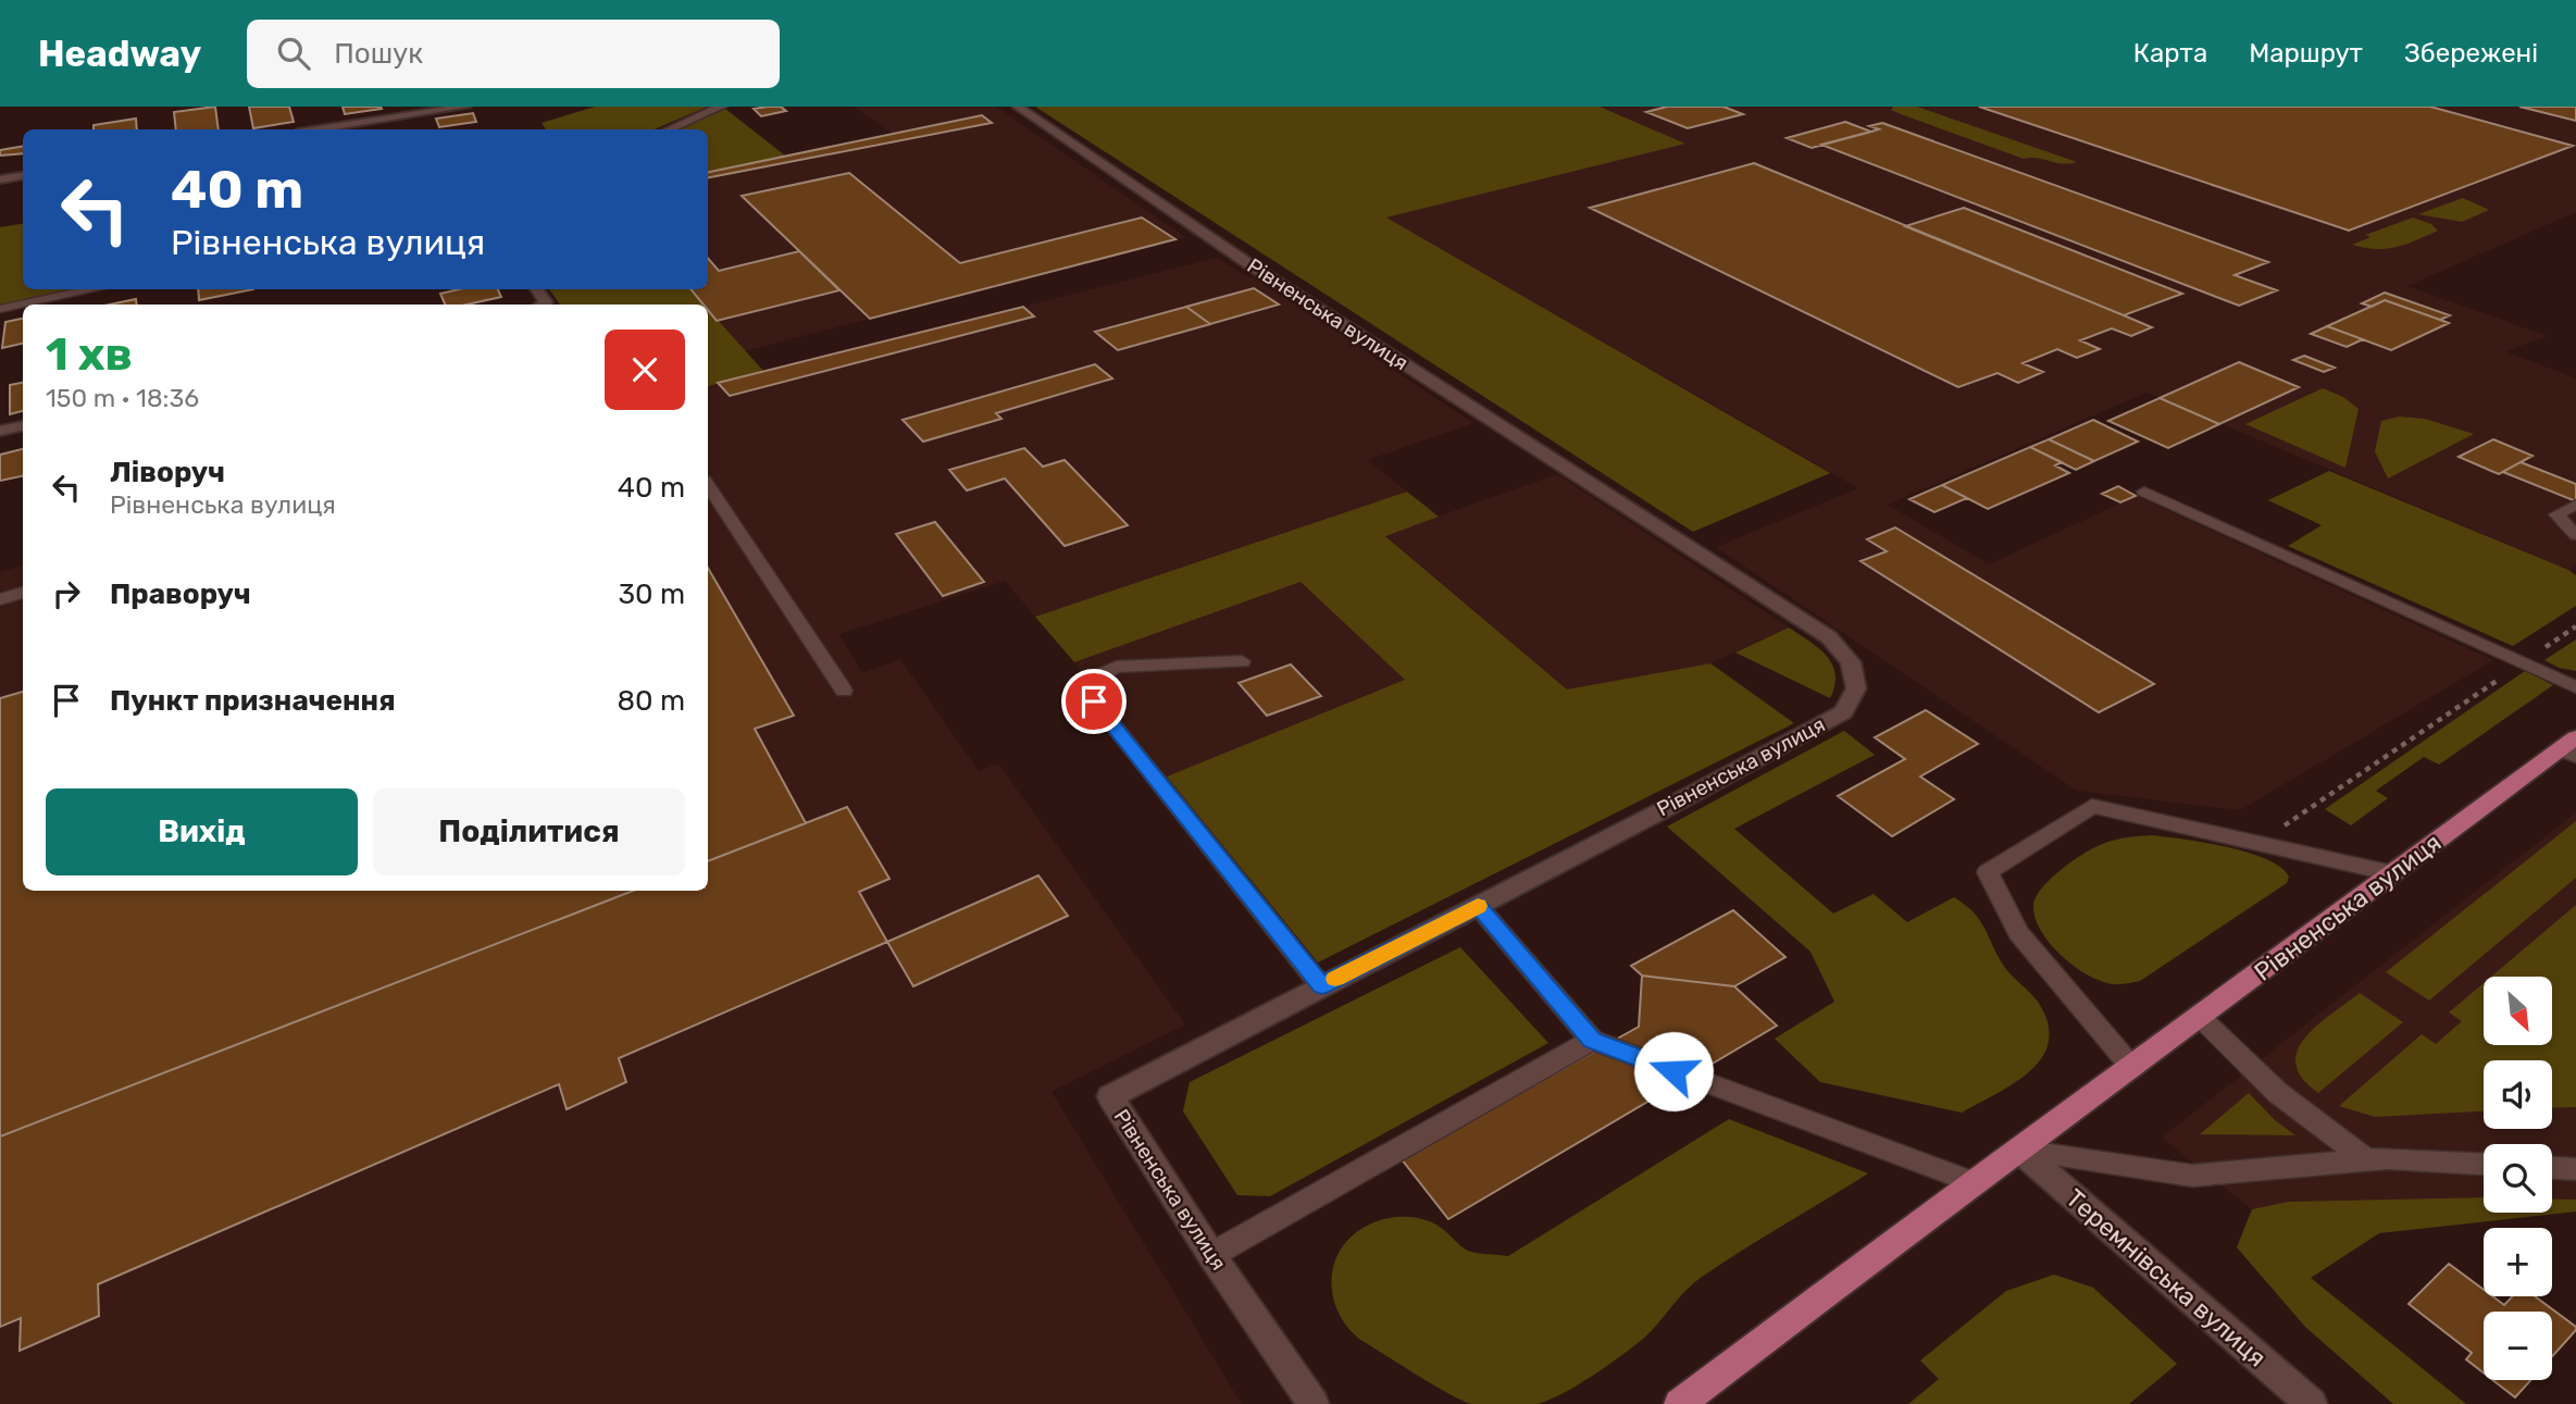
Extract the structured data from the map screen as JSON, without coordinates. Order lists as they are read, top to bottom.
{
  "streets": {
    "main road": ["Рівненська вулиця"],
    "street": ["Теремнівська вулиця"]
  },
  "crossings": [
    ["Рівненська вулиця", "Теремнівська вулиця"]
  ],
  "north": "bottom right",
  "page": {
    "header": "Headway",
    "search": "Пошук",
    "nav": ["Карта", "Маршрут", "Збережені"],
    "turn": ["40 m", "Рівненська вулиця"],
    "heading": ["1 хв", "150 m · 18:36"],
    "list": [
      {
        "name": "Ліворуч",
        "note": "Рівненська вулиця",
        "value": "40 m"
      },
      {
        "name": "Праворуч",
        "value": "30 m"
      },
      {
        "name": "Пункт призначення",
        "value": "80 m"
      }
    ],
    "buttons": ["Вихід", "Поділитися"],
    "map_buttons": ["+", "−"]
  }
}
